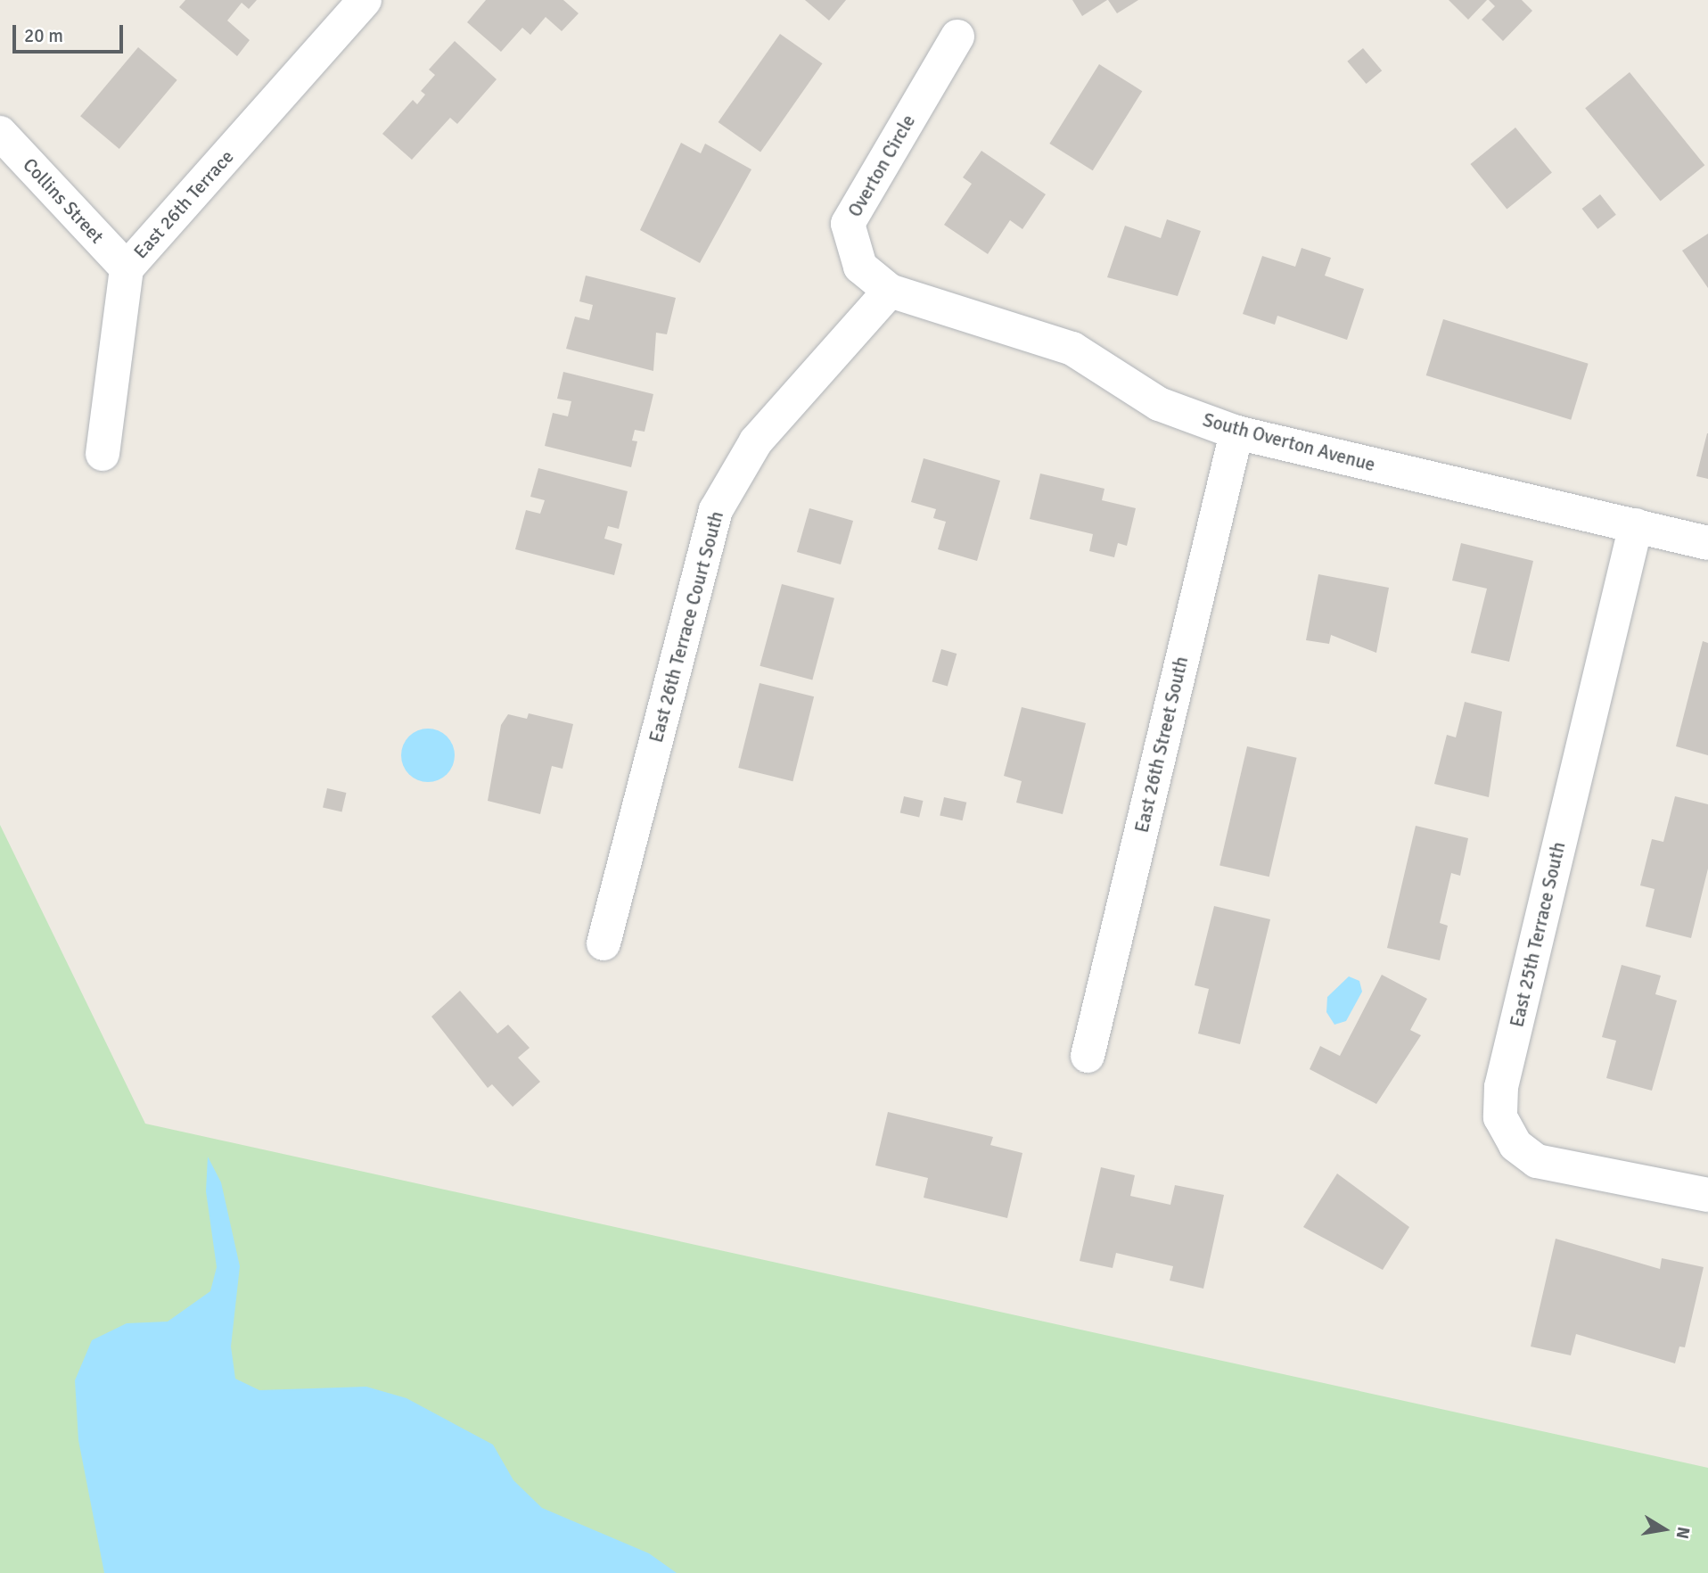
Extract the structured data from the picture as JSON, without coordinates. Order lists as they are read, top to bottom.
{
  "streets": {
    "street": [
      "Overton Circle",
      "Collins Street",
      "East 26th Terrace",
      "South Overton Avenue",
      "East 26th Terrace Court South",
      "East 26th Street South",
      "East 25th Terrace South"
    ]
  },
  "crossings": [
    ["Overton Circle", "South Overton Avenue"],
    ["Overton Circle", "East 26th Terrace Court South"],
    ["Collins Street", "East 26th Terrace"],
    ["South Overton Avenue", "East 26th Terrace Court South"],
    ["South Overton Avenue", "East 26th Street South"],
    ["South Overton Avenue", "East 25th Terrace South"]
  ],
  "scale_bar": "20 m",
  "north": "right"
}
